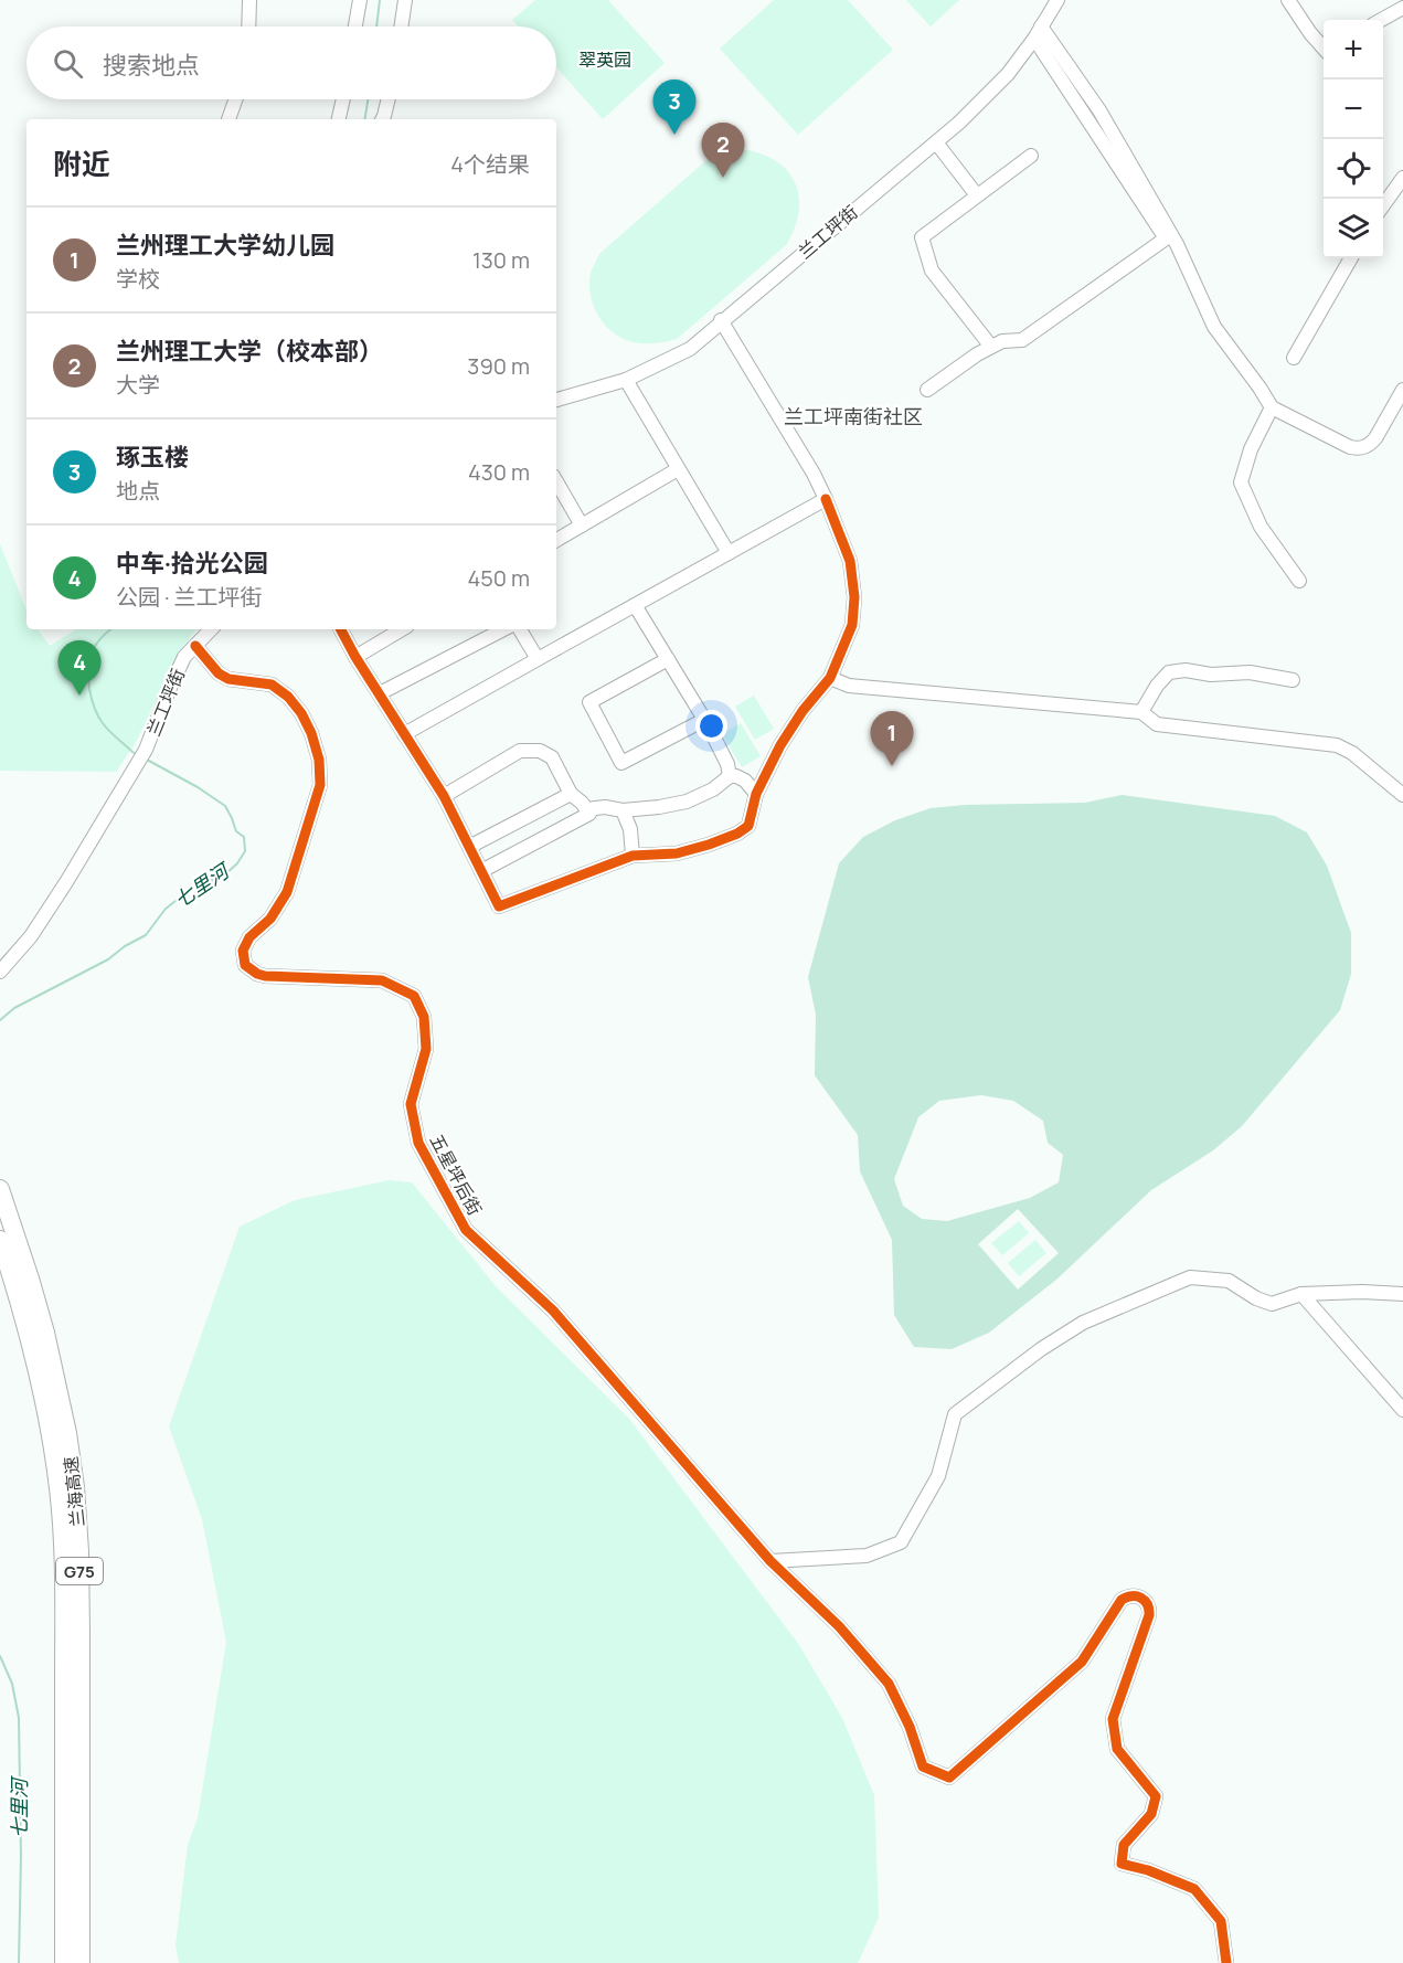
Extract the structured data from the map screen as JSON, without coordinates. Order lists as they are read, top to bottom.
{
  "streets": {
    "highway": ["兰海高速", "G75"],
    "street": ["兰工坪街", "五星坪后街"]
  },
  "crossings": [
    ["兰工坪街", "五星坪后街"]
  ],
  "districts": ["兰工坪南街社区"],
  "water": ["七里河"],
  "parks": ["翠英园"],
  "page": {
    "map_buttons": ["+", "−"],
    "search": "搜索地点",
    "pins": [
      "3",
      "2",
      "4",
      "1"
    ],
    "heading": ["附近", "4个结果"],
    "list": [
      {
        "mark": "1",
        "name": "兰州理工大学幼儿园",
        "note": "学校",
        "value": "130 m"
      },
      {
        "mark": "2",
        "name": "兰州理工大学（校本部）",
        "note": "大学",
        "value": "390 m"
      },
      {
        "mark": "3",
        "name": "琢玉楼",
        "note": "地点",
        "value": "430 m"
      },
      {
        "mark": "4",
        "name": "中车·拾光公园",
        "note": "公园 · 兰工坪街",
        "value": "450 m"
      }
    ]
  }
}
